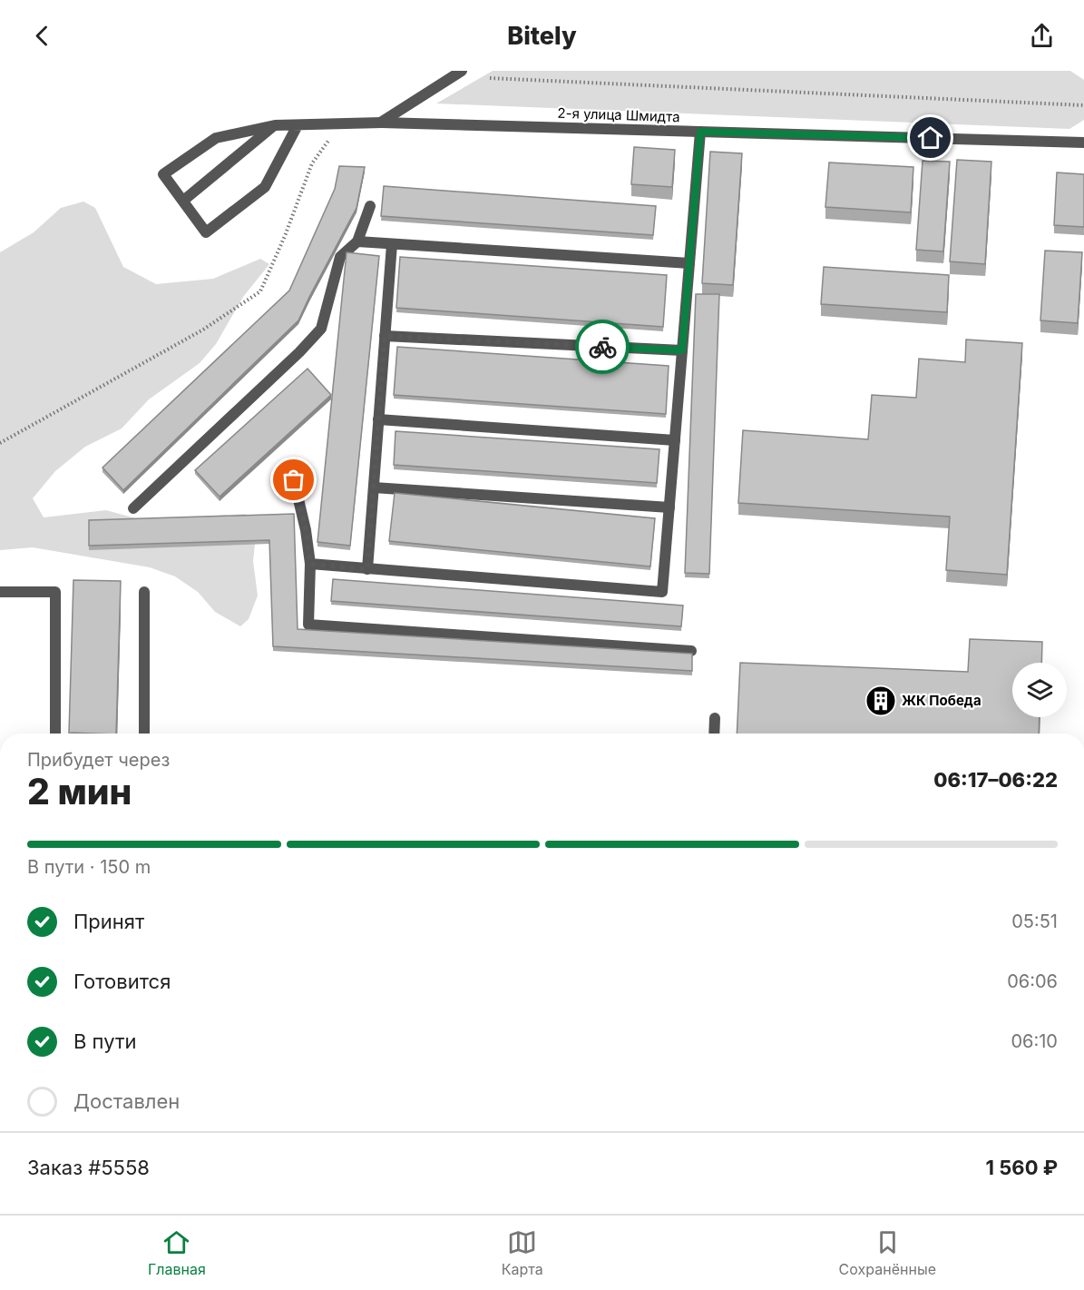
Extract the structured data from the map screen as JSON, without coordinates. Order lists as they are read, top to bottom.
{
  "streets": {
    "street": ["2-я улица Шмидта"]
  },
  "places": {
    "building": ["ЖК Победа"]
  },
  "page": {
    "header": "Bitely",
    "heading": ["2 мин", "Прибудет через", "06:17–06:22"],
    "panel": ["Заказ #5558", "1 560 ₽"],
    "bar": "В пути · 150 m",
    "list": [
      ["Принят", "05:51"],
      ["Готовится", "06:06"],
      ["В пути", "06:10"],
      "Доставлен"
    ],
    "tabs": ["Главная", "Карта", "Сохранённые"]
  }
}
